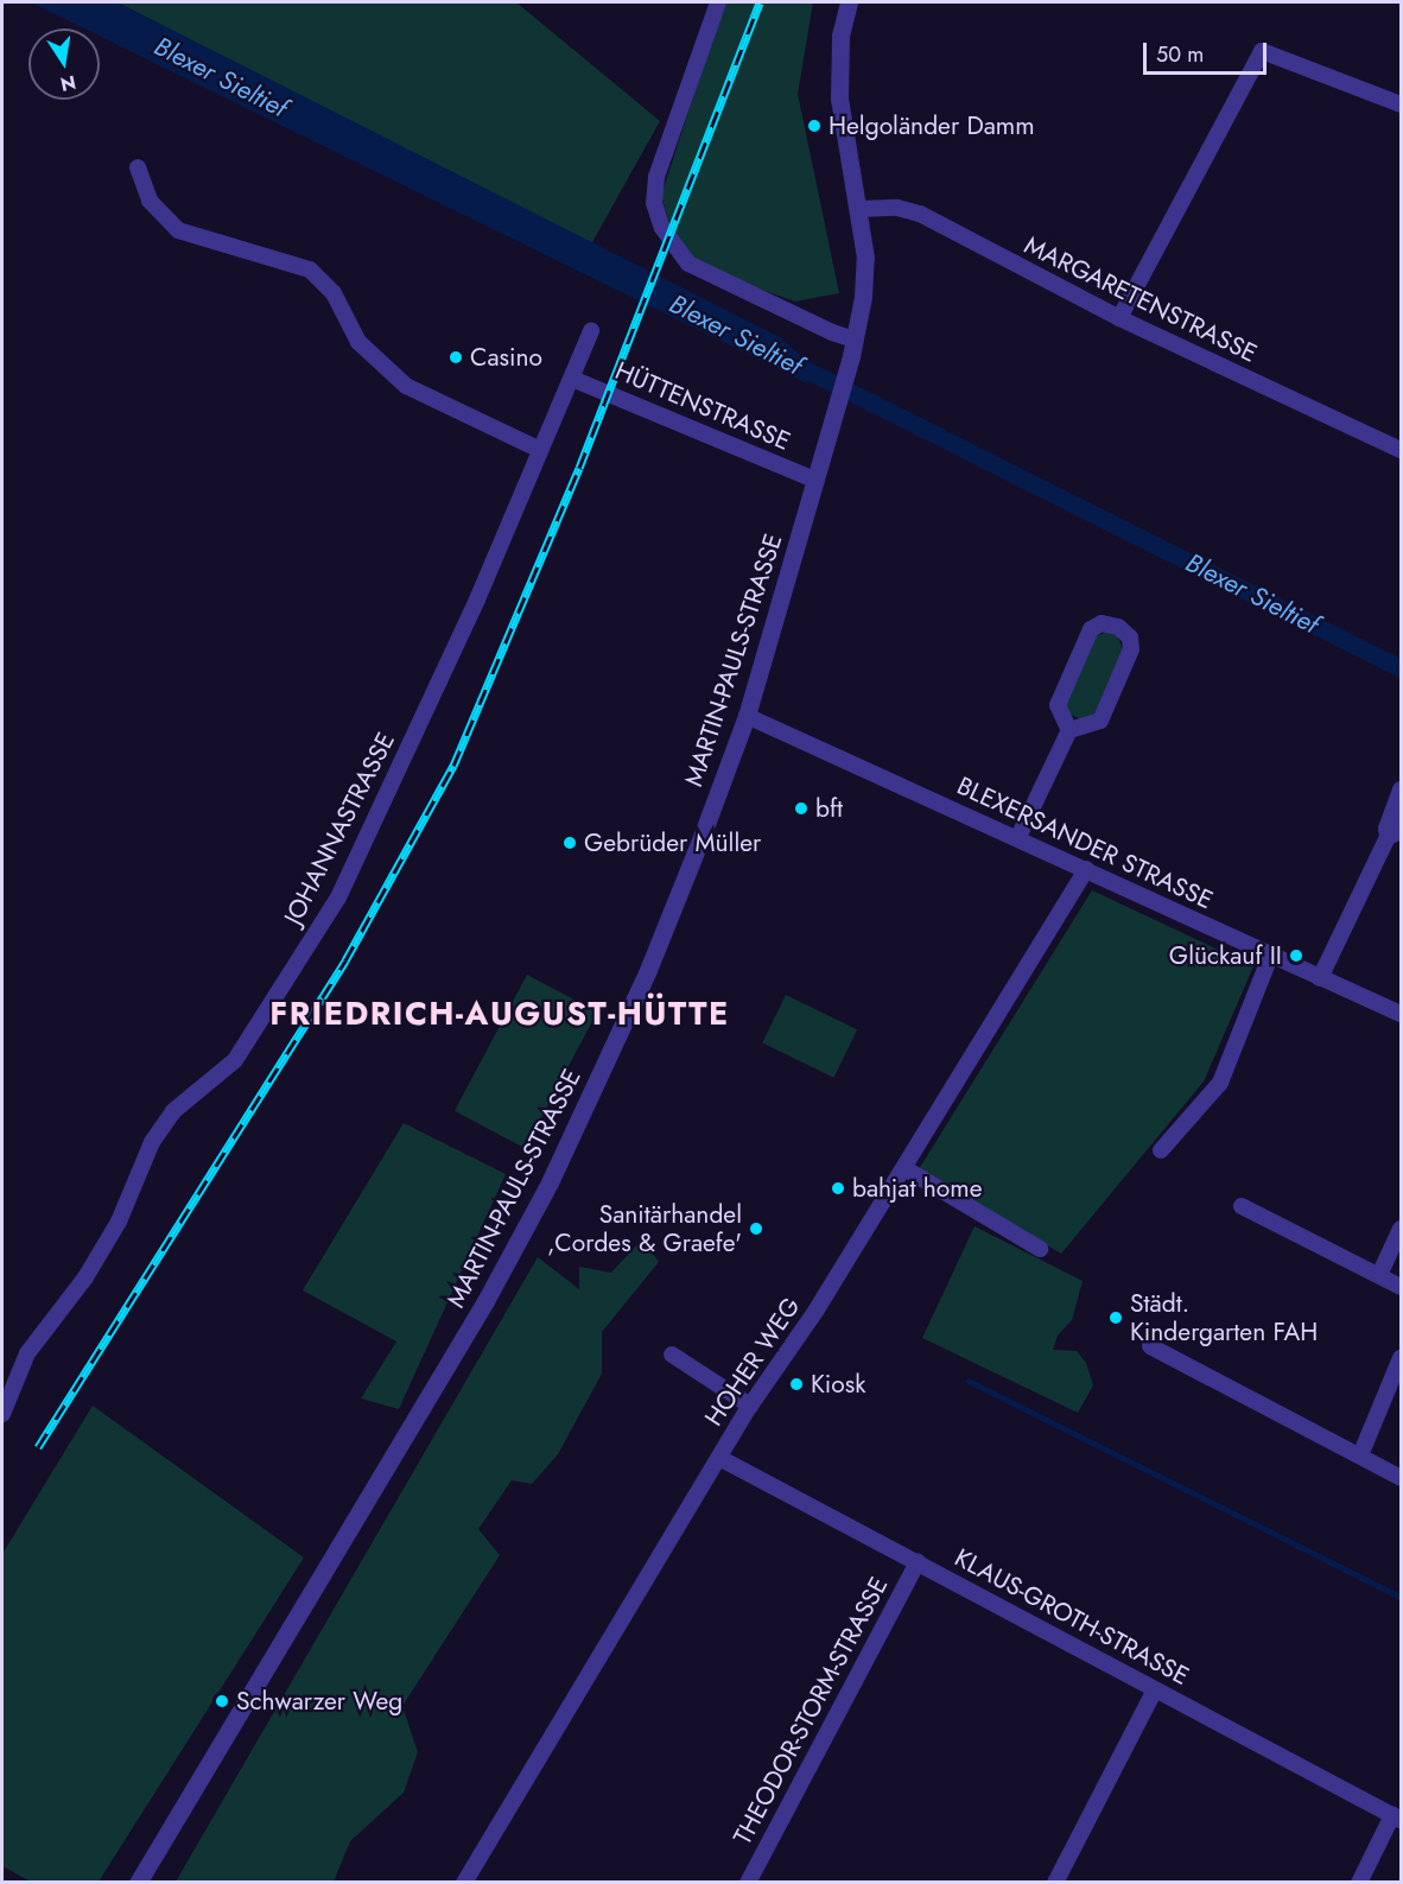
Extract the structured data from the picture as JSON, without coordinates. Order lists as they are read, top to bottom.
{
  "streets": {
    "street": [
      "MARGARETENSTRASSE",
      "HÜTTENSTRASSE",
      "MARTIN-PAULS-STRASSE",
      "JOHANNASTRASSE",
      "BLEXERSANDER STRASSE",
      "HOHER WEG",
      "KLAUS-GROTH-STRASSE",
      "THEODOR-STORM-STRASSE"
    ]
  },
  "crossings": [
    ["MARGARETENSTRASSE", "MARTIN-PAULS-STRASSE"],
    ["HÜTTENSTRASSE", "MARTIN-PAULS-STRASSE"],
    ["HÜTTENSTRASSE", "JOHANNASTRASSE"],
    ["MARTIN-PAULS-STRASSE", "BLEXERSANDER STRASSE"],
    ["BLEXERSANDER STRASSE", "HOHER WEG"],
    ["HOHER WEG", "KLAUS-GROTH-STRASSE"],
    ["KLAUS-GROTH-STRASSE", "THEODOR-STORM-STRASSE"]
  ],
  "districts": ["FRIEDRICH-AUGUST-HÜTTE"],
  "water": ["Blexer Sieltief"],
  "places": [
    "Helgoländer Damm",
    "Casino",
    "bft",
    "Gebrüder Müller",
    "Glückauf II",
    "bahjat home",
    "Sanitärhandel ,Cordes & Graefe'",
    "Städt. Kindergarten FAH",
    "Kiosk",
    "Schwarzer Weg"
  ],
  "scale_bar": "50 m",
  "north": "bottom"
}
